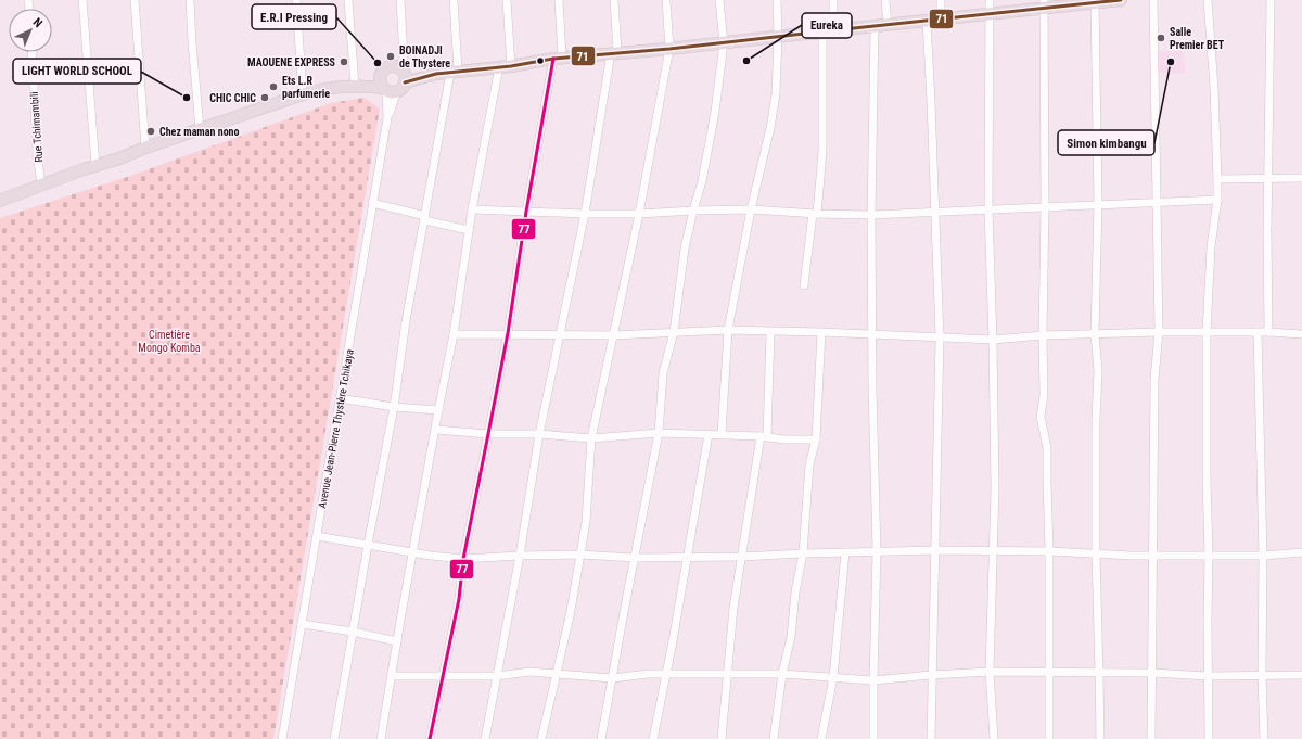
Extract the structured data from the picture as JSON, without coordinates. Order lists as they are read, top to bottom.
{
  "streets": {
    "street": ["Rue Tchimambili", "Avenue Jean-Pierre Thystère Tchikaya"]
  },
  "parks": ["Cimetière Mongo Komba"],
  "places": [
    "Salle Premier BET",
    "BOINADJI de Thystere",
    "Eureka",
    "MAOUENE EXPRESS",
    "Simon kimbangu",
    "E.R.I Pressing",
    "Ets L.R parfumerie",
    "LIGHT WORLD SCHOOL",
    "CHIC CHIC",
    "Chez maman nono"
  ],
  "lines": ["transit line 71", "transit line 77"],
  "north": "top right"
}
